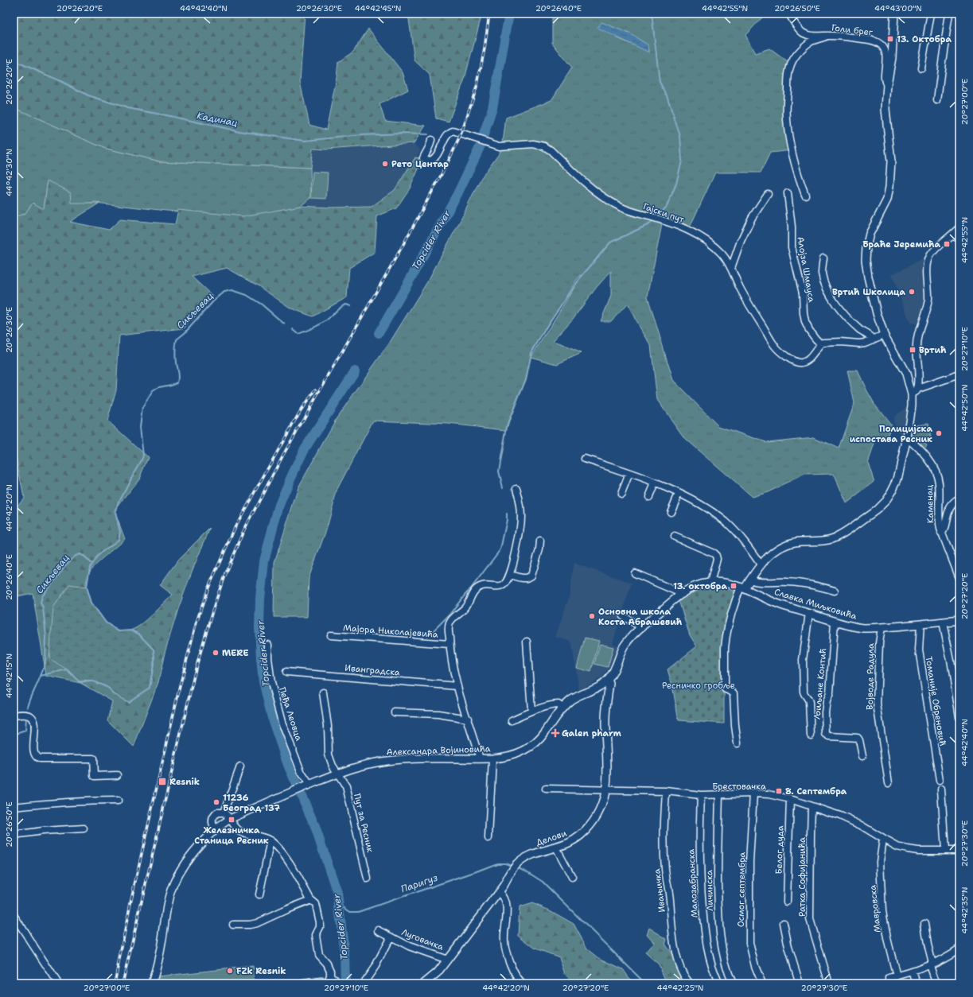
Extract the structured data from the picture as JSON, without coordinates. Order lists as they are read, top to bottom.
{
  "streets": {
    "street": [
      "Голи брег",
      "Гајски пут",
      "Алојза Шмауса",
      "Каменац",
      "Славка Миљковића",
      "Мајора Николајевића",
      "Иванградска",
      "Војводе Радула",
      "Љиљане Контић",
      "Томаније Обреновић",
      "Пеђа Леовца",
      "Александра Војиновића",
      "Брестовачка",
      "Пут за Ресник",
      "Делови",
      "Белог дуда",
      "Ратка Софијанића",
      "Малозабранска",
      "Осмог септембра",
      "Ивањичка",
      "Личинска",
      "Мавровска",
      "Луговачка"
    ]
  },
  "crossings": [
    ["Гајски пут", "Алојза Шмауса"],
    ["Славка Миљковића", "Војводе Радула"],
    ["Славка Миљковића", "Љиљане Контић"],
    ["Славка Миљковића", "Томаније Обреновић"],
    ["Славка Миљковића", "Александра Војиновића"],
    ["Славка Миљковића", "Делови"],
    ["Пеђа Леовца", "Александра Војиновића"],
    ["Александра Војиновића", "Пут за Ресник"],
    ["Александра Војиновића", "Делови"],
    ["Брестовачка", "Делови"],
    ["Брестовачка", "Белог дуда"],
    ["Брестовачка", "Ратка Софијанића"],
    ["Брестовачка", "Малозабранска"],
    ["Брестовачка", "Осмог септембра"],
    ["Брестовачка", "Ивањичка"],
    ["Брестовачка", "Личинска"],
    ["Брестовачка", "Мавровска"],
    ["Делови", "Луговачка"]
  ],
  "water": [
    "Кадинац",
    "Topcider River",
    "Сикљевац",
    "Паригуз"
  ],
  "parks": ["Ресничко гробље"],
  "places": {
    "transit": [
      "13. Октобра",
      "Браће Јеремића",
      "Вртић",
      "13. октобра",
      "Resnik",
      "8. Септембра",
      "Железничка Станица Ресник"
    ],
    "other": [
      "Рето Центар",
      "Вртић Школица",
      "Полицијска испостава Ресник",
      "Основна школа Коста Абрашевић",
      "MERE",
      "11236 Београд 137",
      "FZk Resnik"
    ],
    "health": ["Galen pharm"]
  },
  "coordinates": [
    "20°26'20\"E",
    "44°42'40\"N",
    "20°26'30\"E",
    "44°42'45\"N",
    "20°26'40\"E",
    "44°42'55\"N",
    "20°26'50\"E",
    "44°43'00\"N",
    "20°27'00\"E",
    "44°42'30\"N",
    "20°27'10\"E",
    "44°42'50\"N",
    "44°42'20\"N",
    "20°27'20\"E",
    "44°42'15\"N",
    "20°27'30\"E",
    "44°42'35\"N",
    "44°42'25\"N"
  ]
}
